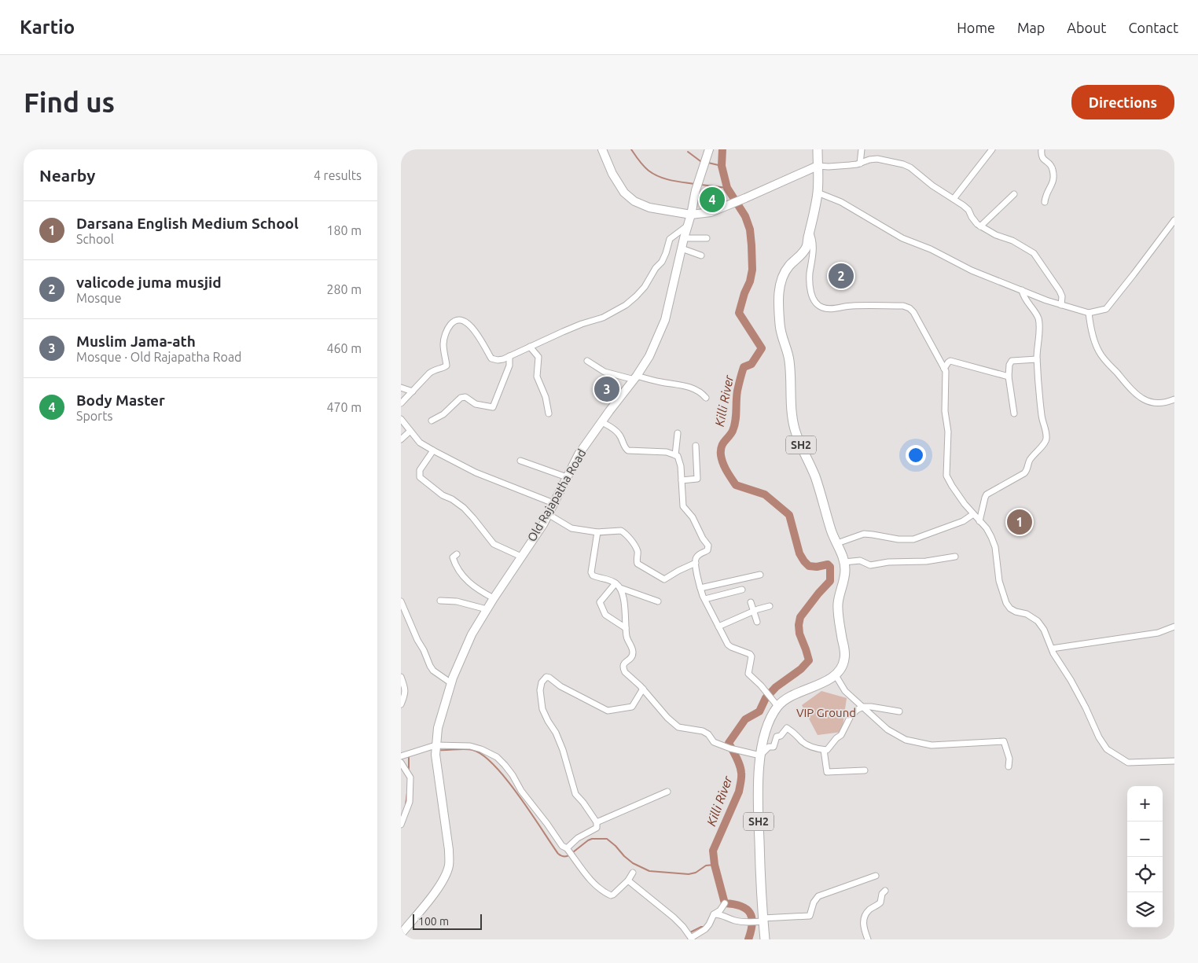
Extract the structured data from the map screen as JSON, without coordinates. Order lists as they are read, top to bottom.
{
  "streets": {
    "main road": ["SH2", "Old Rajapatha Road"]
  },
  "water": ["Killi River"],
  "parks": ["VIP Ground"],
  "scale_bar": "100 m",
  "page": {
    "header": "Kartio",
    "nav": [
      "Home",
      "Map",
      "About",
      "Contact"
    ],
    "buttons": "Directions",
    "title": "Find us",
    "heading": ["Nearby", "4 results"],
    "pins": [
      "4",
      "2",
      "3",
      "1"
    ],
    "list": [
      {
        "mark": "1",
        "name": "Darsana English Medium School",
        "note": "School",
        "value": "180 m"
      },
      {
        "mark": "2",
        "name": "valicode juma musjid",
        "note": "Mosque",
        "value": "280 m"
      },
      {
        "mark": "3",
        "name": "Muslim Jama-ath",
        "note": "Mosque · Old Rajapatha Road",
        "value": "460 m"
      },
      {
        "mark": "4",
        "name": "Body Master",
        "note": "Sports",
        "value": "470 m"
      }
    ],
    "map_buttons": ["+", "−"],
    "scale": "100 m"
  }
}
